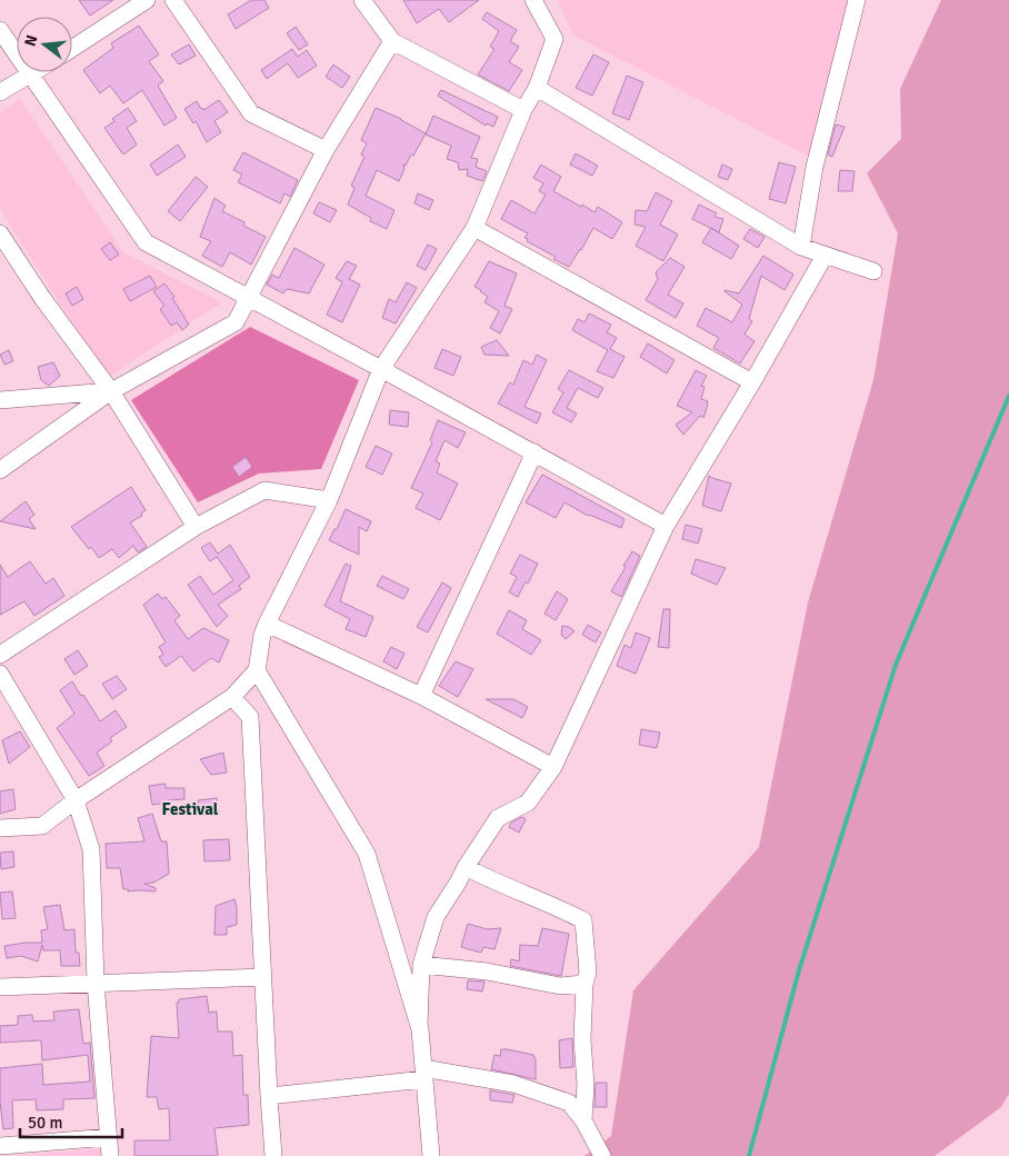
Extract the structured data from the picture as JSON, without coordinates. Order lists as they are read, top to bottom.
{
  "districts": ["Festival"],
  "scale_bar": "50 m",
  "north": "left"
}
